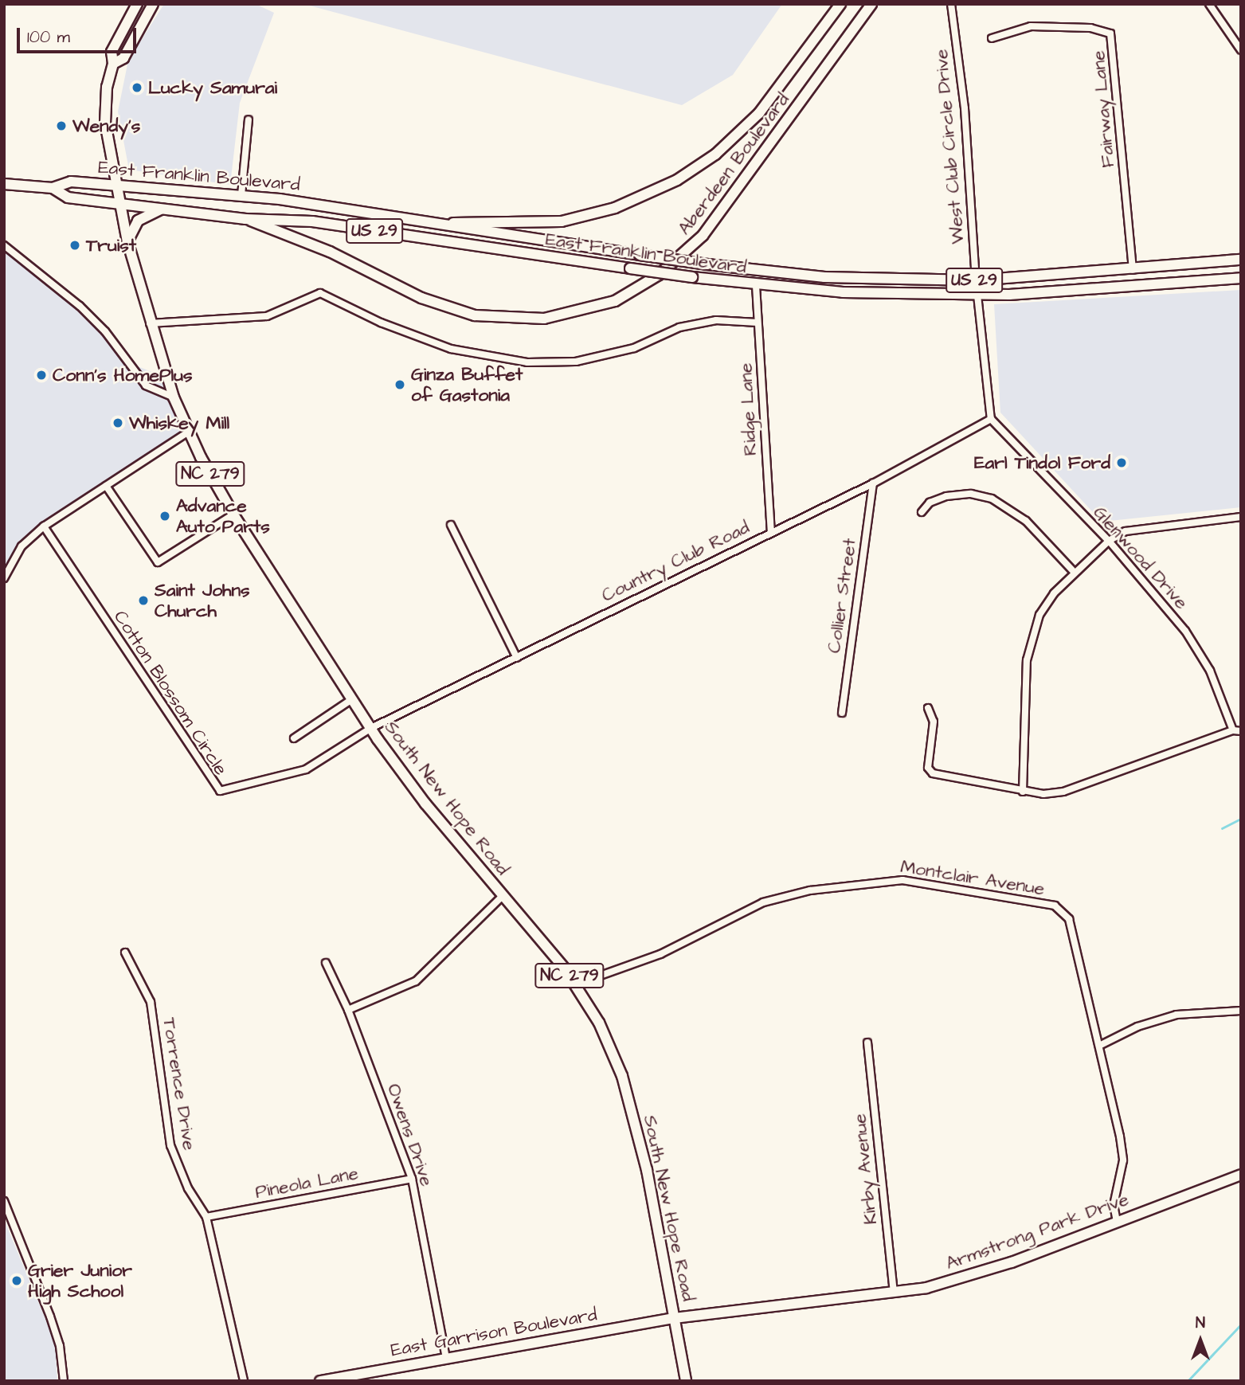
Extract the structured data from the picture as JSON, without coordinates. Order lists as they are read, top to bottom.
{
  "streets": {
    "main road": [
      "Aberdeen Boulevard",
      "East Franklin Boulevard",
      "US 29",
      "NC 279",
      "South New Hope Road",
      "Armstrong Park Drive",
      "East Garrison Boulevard"
    ],
    "street": [
      "Fairway Lane",
      "West Club Circle Drive",
      "Ridge Lane",
      "Glenwood Drive",
      "Country Club Road",
      "Collier Street",
      "Cotton Blossom Circle",
      "Montclair Avenue",
      "Torrence Drive",
      "Owens Drive",
      "Kirby Avenue",
      "Pineola Lane"
    ]
  },
  "crossings": [
    ["Fairway Lane", "East Franklin Boulevard"],
    ["West Club Circle Drive", "East Franklin Boulevard"],
    ["West Club Circle Drive", "Glenwood Drive"],
    ["West Club Circle Drive", "Country Club Road"],
    ["Aberdeen Boulevard", "East Franklin Boulevard"],
    ["East Franklin Boulevard", "Ridge Lane"],
    ["East Franklin Boulevard", "NC 279"],
    ["East Franklin Boulevard", "South New Hope Road"],
    ["Ridge Lane", "Country Club Road"],
    ["NC 279", "South New Hope Road"],
    ["Glenwood Drive", "Country Club Road"],
    ["Country Club Road", "Collier Street"],
    ["Country Club Road", "Cotton Blossom Circle"],
    ["Country Club Road", "South New Hope Road"],
    ["Cotton Blossom Circle", "South New Hope Road"],
    ["South New Hope Road", "Montclair Avenue"],
    ["South New Hope Road", "Armstrong Park Drive"],
    ["South New Hope Road", "East Garrison Boulevard"],
    ["Montclair Avenue", "Armstrong Park Drive"],
    ["Torrence Drive", "Pineola Lane"],
    ["Owens Drive", "Pineola Lane"],
    ["Owens Drive", "East Garrison Boulevard"],
    ["Kirby Avenue", "Armstrong Park Drive"],
    ["Armstrong Park Drive", "East Garrison Boulevard"]
  ],
  "places": [
    "Lucky Samurai",
    "Wendy's",
    "Truist",
    "Conn's HomePlus",
    "Ginza Buffet of Gastonia",
    "Whiskey Mill",
    "Earl Tindol Ford",
    "Advance Auto Parts",
    "Saint Johns Church",
    "Grier Junior High School"
  ],
  "scale_bar": "100 m",
  "north": "top"
}
